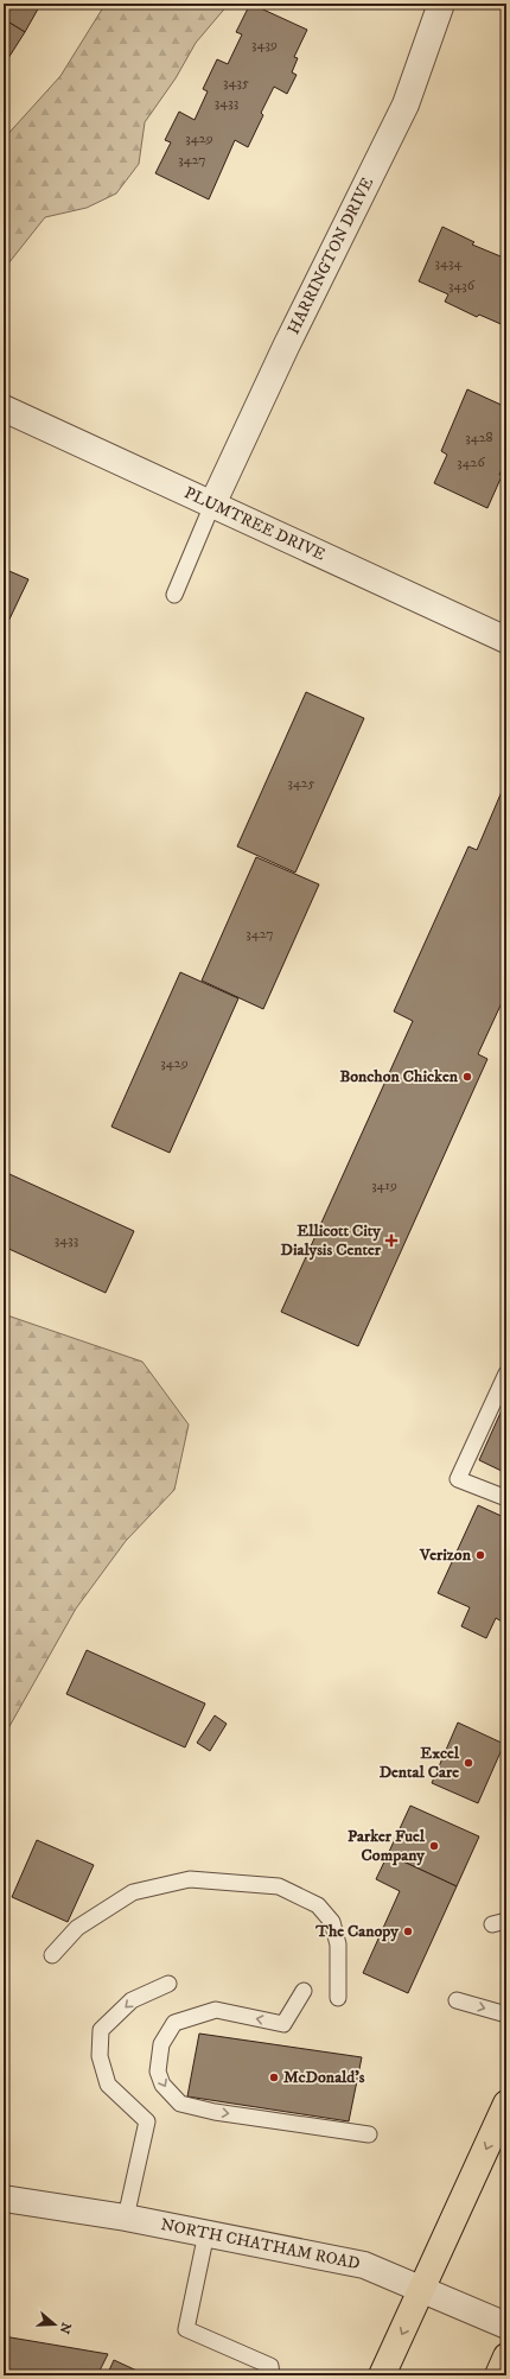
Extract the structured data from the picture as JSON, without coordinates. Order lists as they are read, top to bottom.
{
  "streets": {
    "street": ["HARRINGTON DRIVE", "PLUMTREE DRIVE", "NORTH CHATHAM ROAD"]
  },
  "crossings": [
    ["HARRINGTON DRIVE", "PLUMTREE DRIVE"]
  ],
  "places": {
    "other": [
      "Bonchon Chicken",
      "Verizon",
      "Excel Dental Care",
      "Parker Fuel Company",
      "The Canopy",
      "McDonald's"
    ],
    "health": ["Ellicott City Dialysis Center"]
  },
  "house_numbers": [
    "3439",
    "3435",
    "3433",
    "3429",
    "3427",
    "3434",
    "3436",
    "3428",
    "3426",
    "3425",
    "3427",
    "3429",
    "3419",
    "3433"
  ],
  "north": "right"
}
